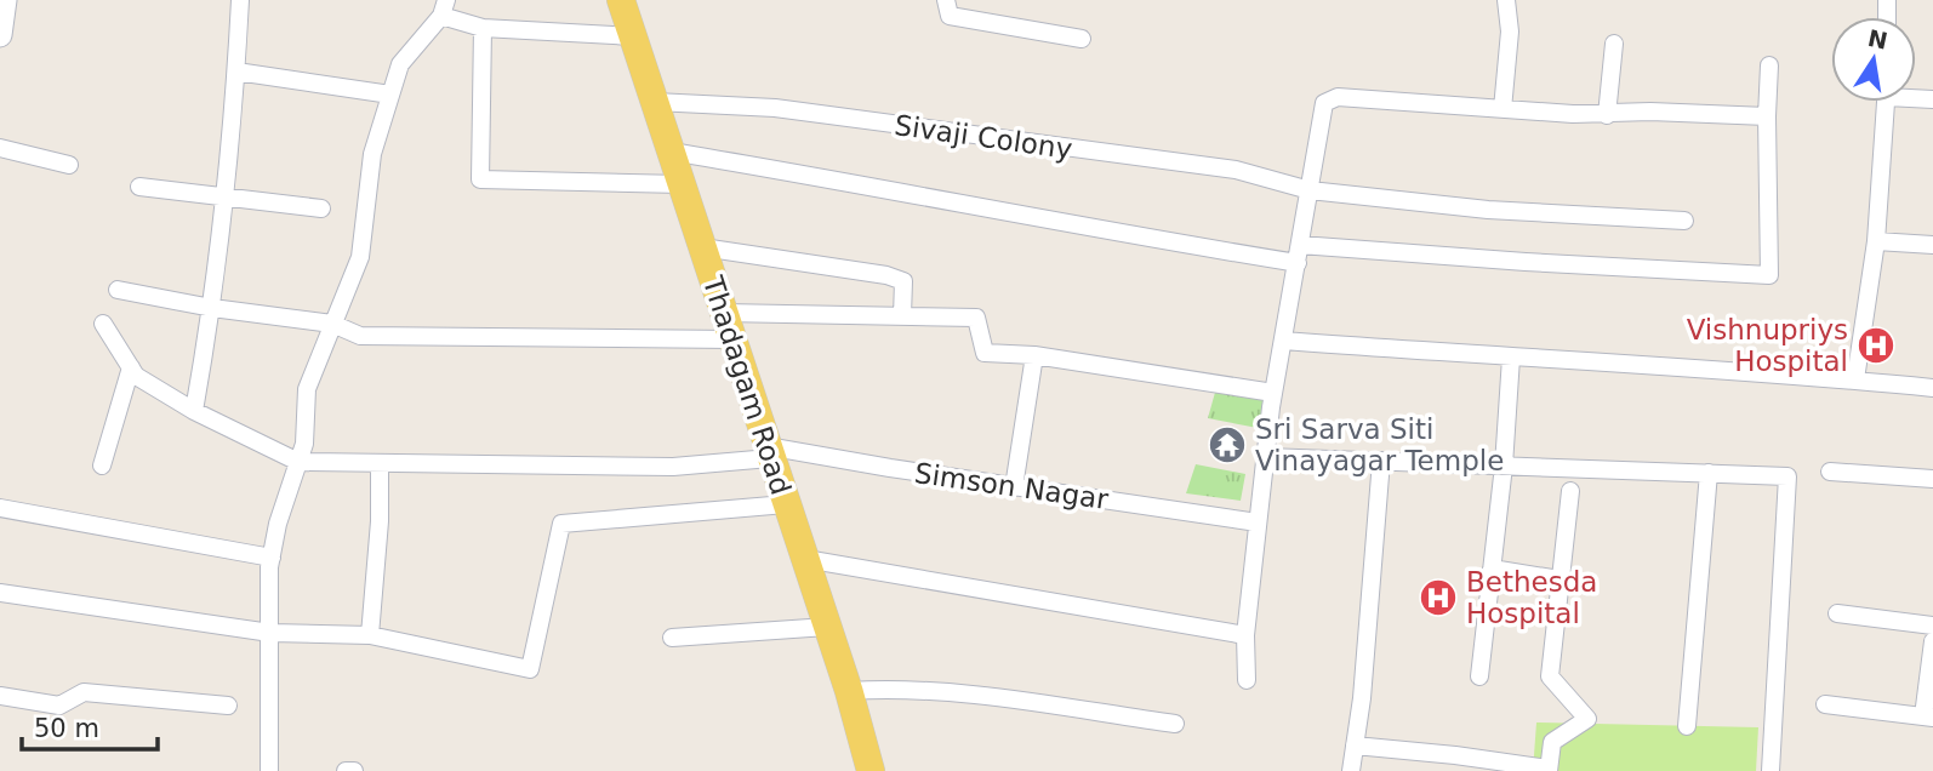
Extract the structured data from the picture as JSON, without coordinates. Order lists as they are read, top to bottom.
{
  "streets": {
    "main road": ["Thadagam Road"],
    "street": ["Sivaji Colony", "Simson Nagar"]
  },
  "crossings": [
    ["Sivaji Colony", "Thadagam Road"],
    ["Thadagam Road", "Simson Nagar"]
  ],
  "places": {
    "hospital": ["Vishnupriys Hospital", "Bethesda Hospital"],
    "temple": ["Sri Sarva Siti Vinayagar Temple"]
  },
  "scale_bar": "50 m",
  "north": "top"
}
